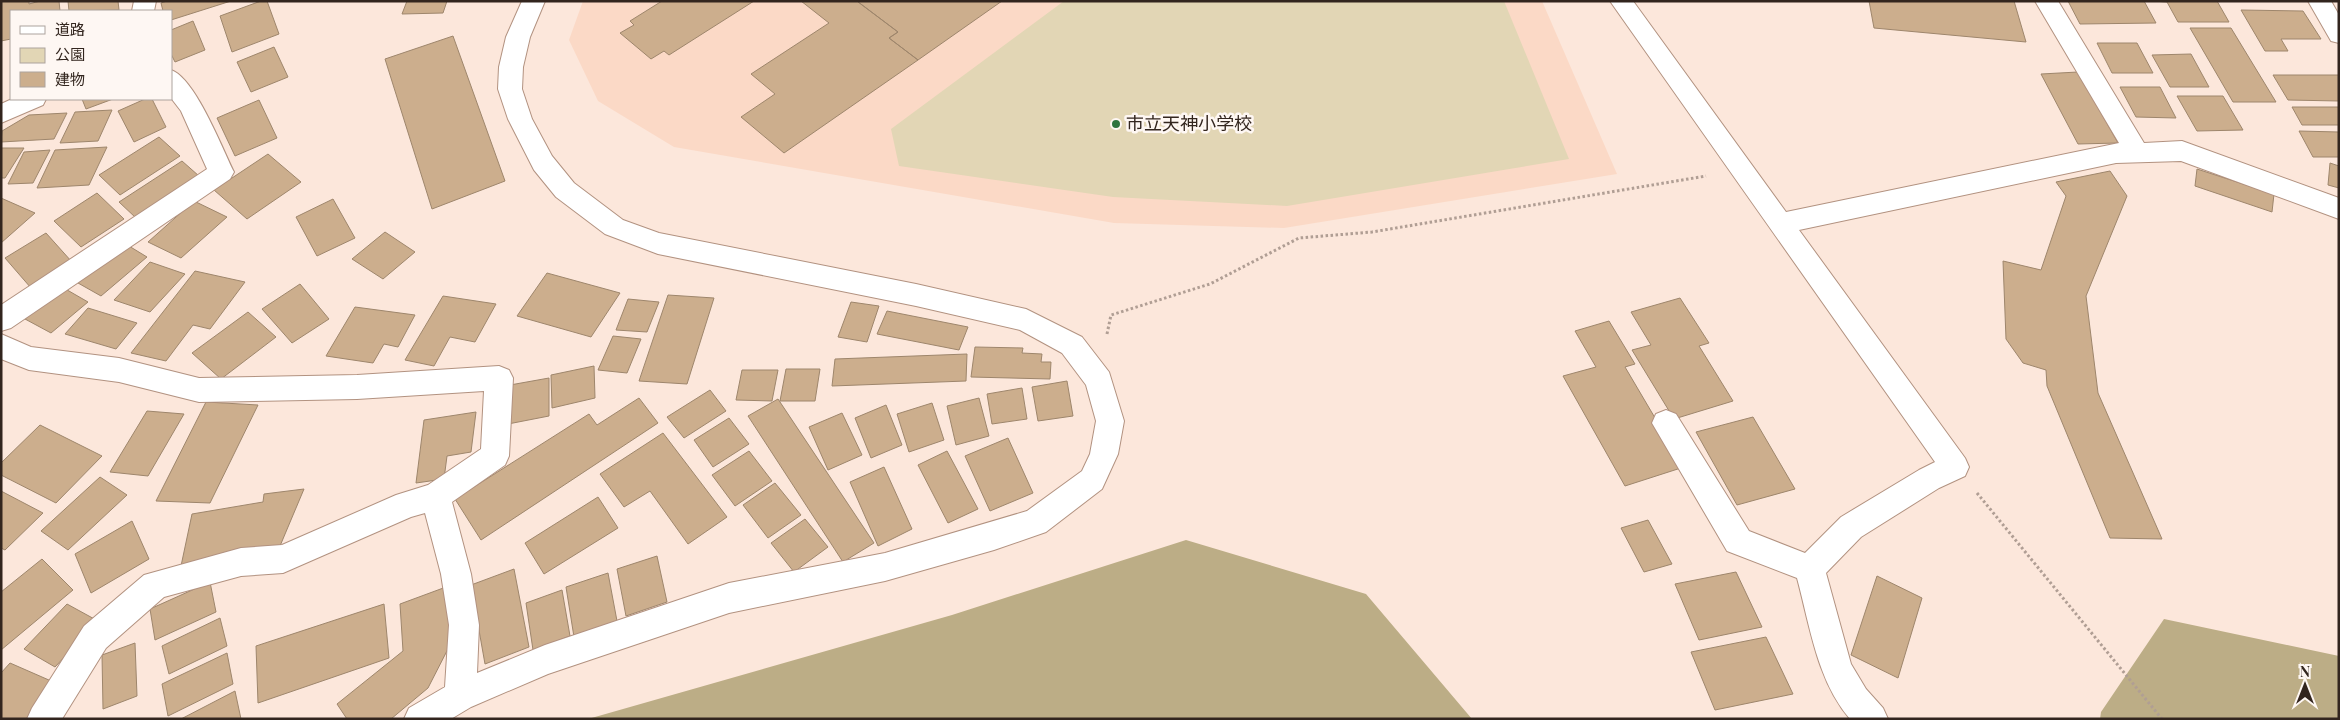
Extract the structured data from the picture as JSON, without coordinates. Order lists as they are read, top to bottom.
{
  "places": ["市立天神小学校"],
  "legend": ["道路", "公園", "建物"],
  "north": "top"
}
